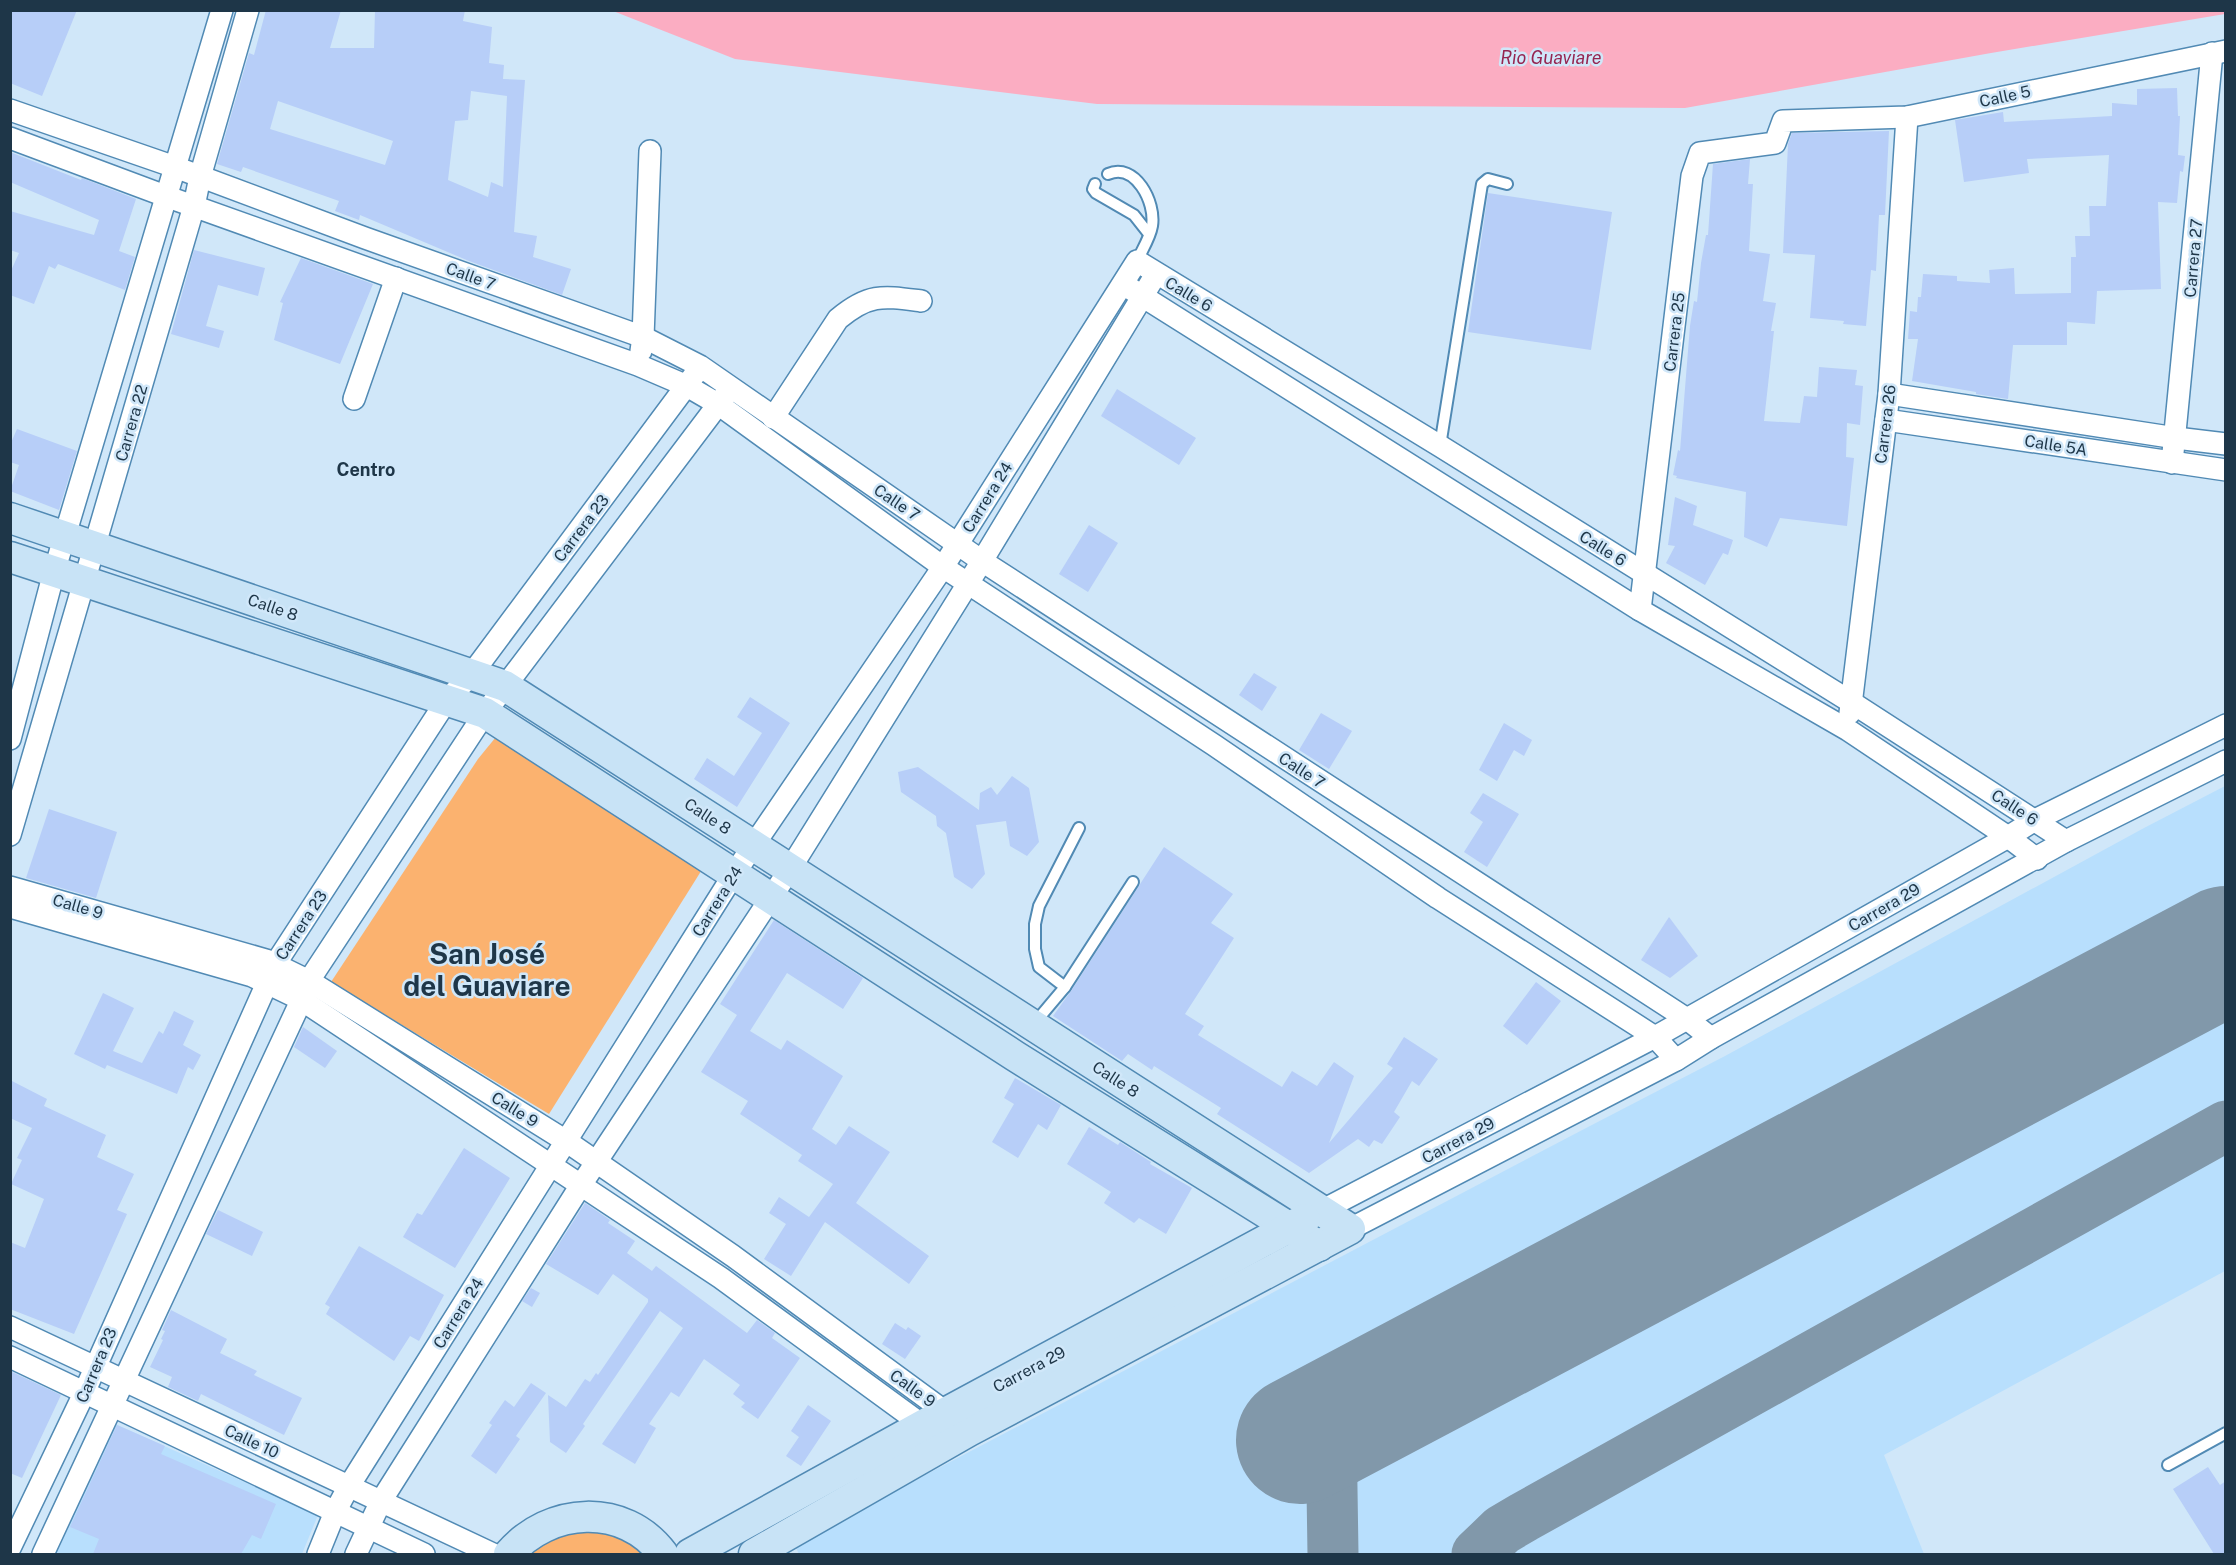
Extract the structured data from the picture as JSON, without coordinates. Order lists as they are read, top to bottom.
{
  "streets": {
    "main road": ["Calle 8", "Carrera 29"],
    "street": [
      "Calle 5",
      "Carrera 27",
      "Calle 7",
      "Calle 6",
      "Carrera 25",
      "Carrera 22",
      "Carrera 26",
      "Calle 5A",
      "Carrera 24",
      "Carrera 23",
      "Calle 9",
      "Calle 10"
    ]
  },
  "crossings": [
    ["Calle 5", "Carrera 27"],
    ["Calle 5", "Carrera 25"],
    ["Calle 5", "Carrera 26"],
    ["Carrera 27", "Calle 5A"],
    ["Calle 7", "Carrera 22"],
    ["Calle 7", "Carrera 24"],
    ["Calle 7", "Carrera 23"],
    ["Calle 7", "Carrera 29"],
    ["Calle 6", "Carrera 25"],
    ["Calle 6", "Carrera 26"],
    ["Calle 6", "Carrera 24"],
    ["Calle 6", "Carrera 29"],
    ["Carrera 22", "Calle 8"],
    ["Carrera 26", "Calle 5A"],
    ["Carrera 24", "Calle 8"],
    ["Carrera 24", "Calle 9"],
    ["Carrera 24", "Calle 10"],
    ["Carrera 23", "Calle 8"],
    ["Carrera 23", "Calle 9"],
    ["Carrera 23", "Calle 10"],
    ["Calle 8", "Carrera 29"],
    ["Calle 9", "Carrera 29"]
  ],
  "districts": ["Centro", "San José del Guaviare"],
  "water": ["Rio Guaviare"]
}
